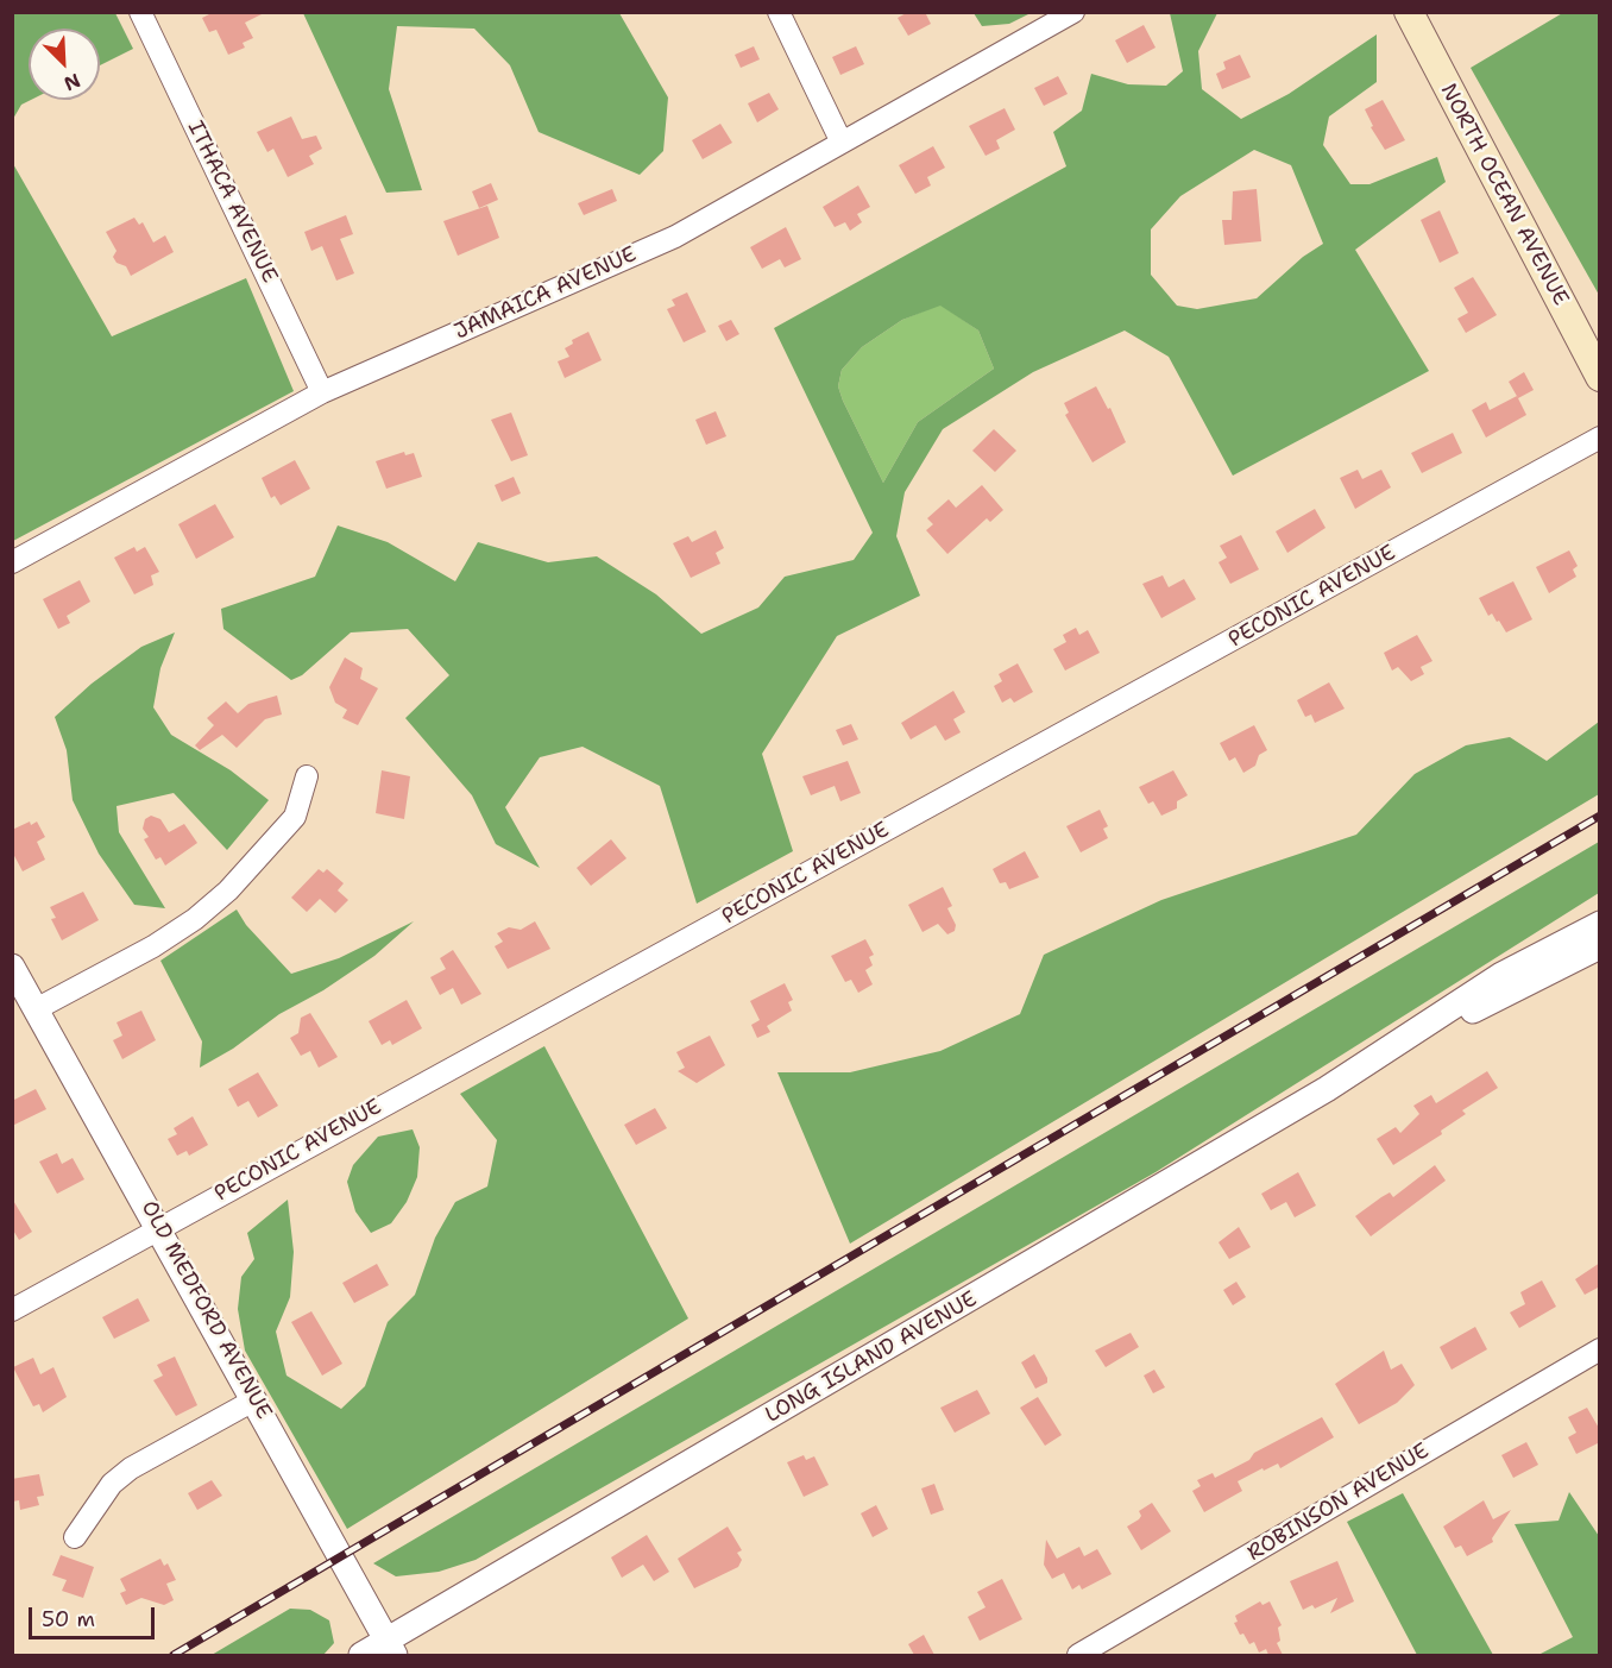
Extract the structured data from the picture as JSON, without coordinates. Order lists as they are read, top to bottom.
{
  "streets": {
    "main road": ["NORTH OCEAN AVENUE"],
    "street": [
      "ITHACA AVENUE",
      "JAMAICA AVENUE",
      "PECONIC AVENUE",
      "OLD MEDFORD AVENUE",
      "LONG ISLAND AVENUE",
      "ROBINSON AVENUE"
    ]
  },
  "crossings": [
    ["ITHACA AVENUE", "JAMAICA AVENUE"],
    ["PECONIC AVENUE", "OLD MEDFORD AVENUE"],
    ["OLD MEDFORD AVENUE", "LONG ISLAND AVENUE"]
  ],
  "scale_bar": "50 m",
  "north": "bottom right"
}
